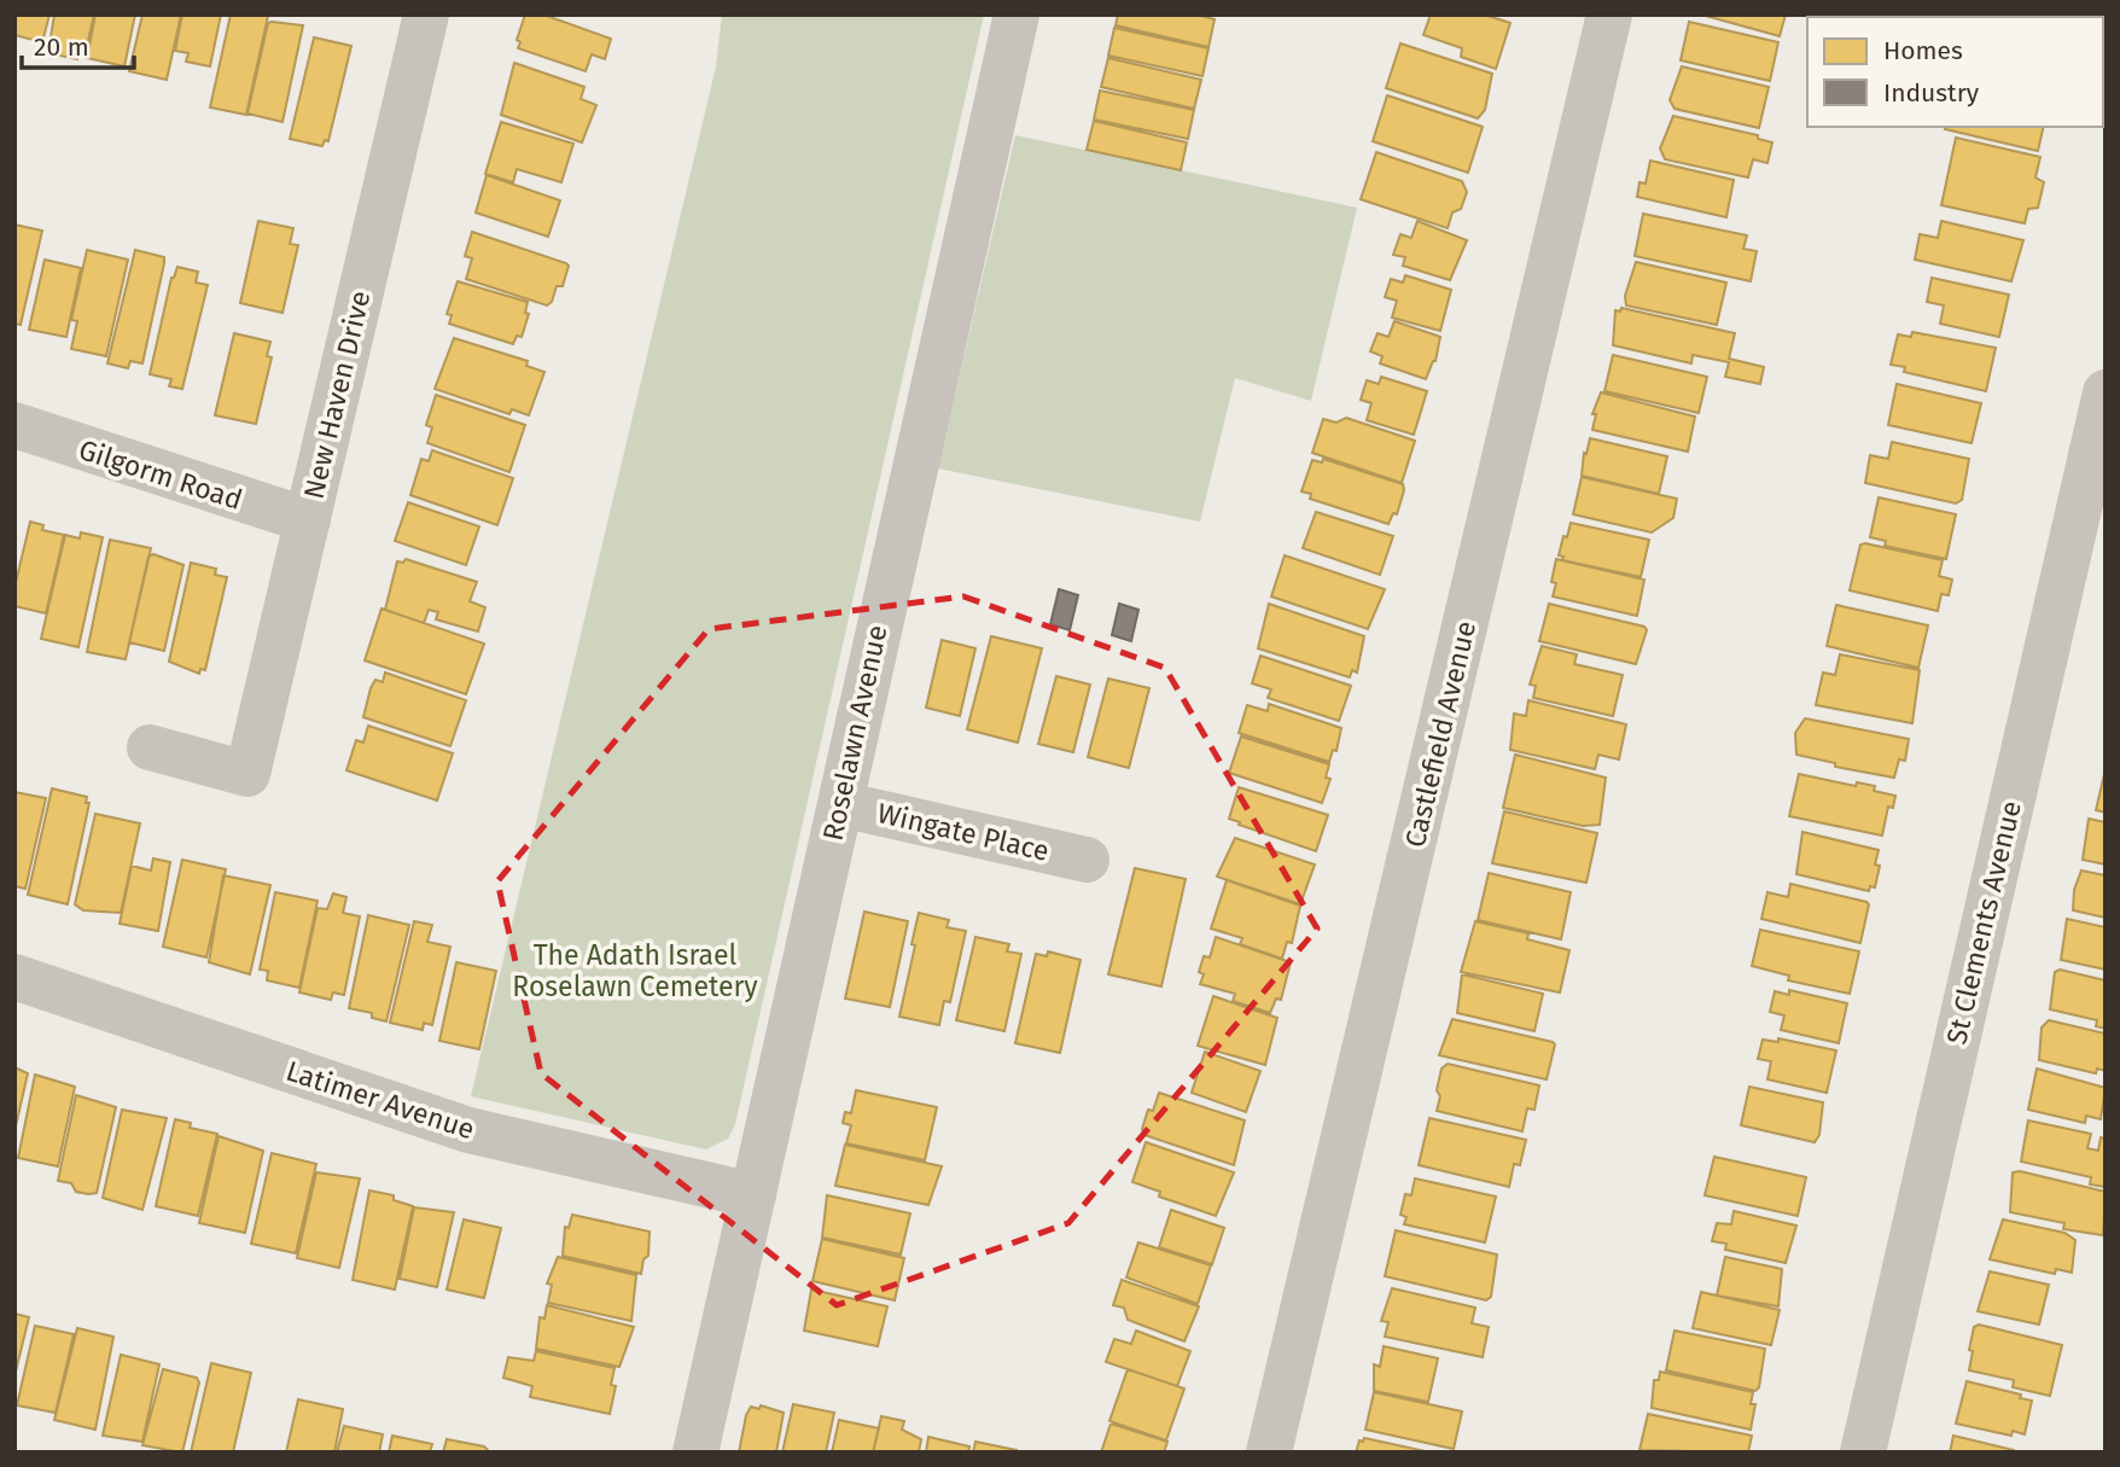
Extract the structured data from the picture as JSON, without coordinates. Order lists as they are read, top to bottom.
{
  "streets": {
    "street": [
      "New Haven Drive",
      "Gilgorm Road",
      "Roselawn Avenue",
      "Castlefield Avenue",
      "Wingate Place",
      "St Clements Avenue",
      "Latimer Avenue"
    ]
  },
  "crossings": [
    ["New Haven Drive", "Gilgorm Road"],
    ["Roselawn Avenue", "Wingate Place"],
    ["Roselawn Avenue", "Latimer Avenue"]
  ],
  "parks": ["The Adath Israel Roselawn Cemetery"],
  "legend": ["Homes", "Industry"],
  "scale_bar": "20 m"
}
